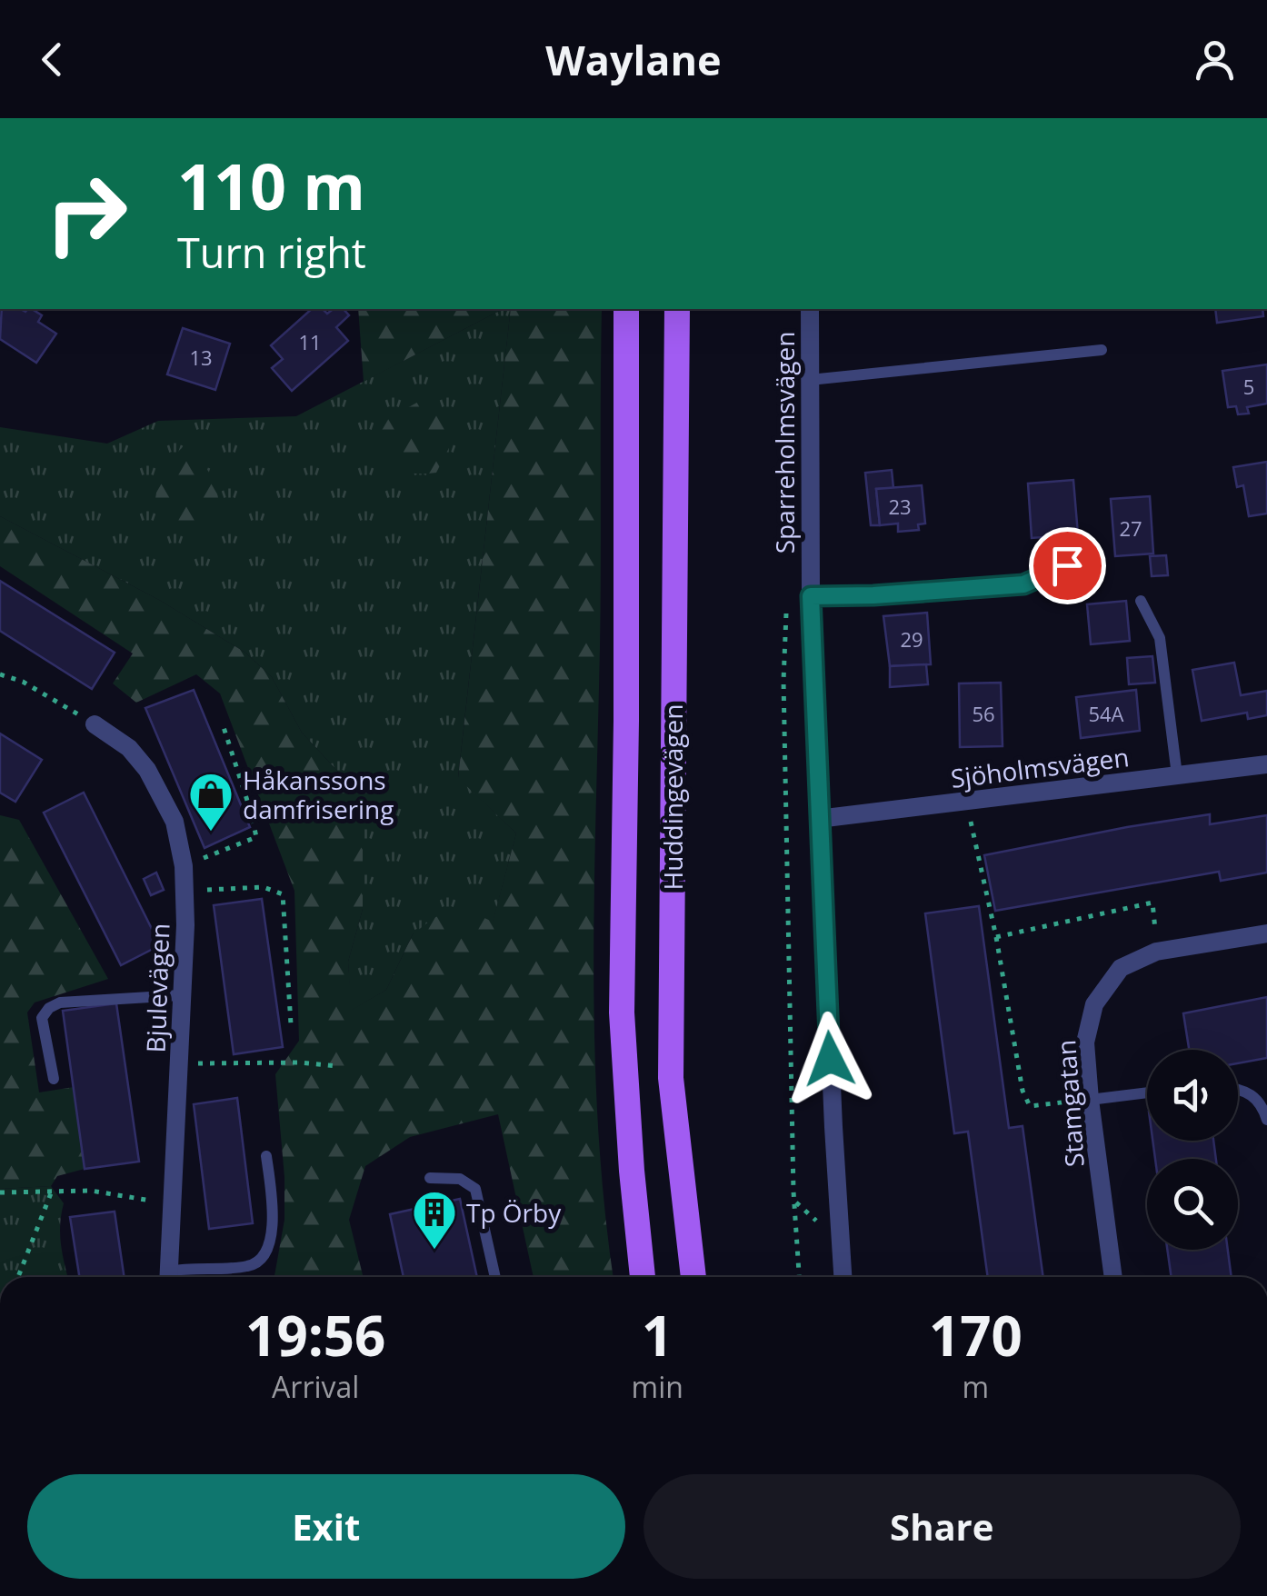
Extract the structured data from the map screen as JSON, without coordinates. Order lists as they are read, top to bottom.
{
  "streets": {
    "main road": ["Huddingevägen"],
    "street": [
      "Sparreholmsvägen",
      "Sjöholmsvägen",
      "Bjulevägen",
      "Stamgatan"
    ]
  },
  "crossings": [
    ["Sparreholmsvägen", "Sjöholmsvägen"]
  ],
  "places": {
    "shop": ["Håkanssons damfrisering"],
    "building": ["Tp Örby"]
  },
  "house_numbers": [
    "11",
    "13",
    "5",
    "23",
    "27",
    "29",
    "56",
    "54A"
  ],
  "page": {
    "header": "Waylane",
    "turn": ["110 m", "Turn right"],
    "eta": [
      "19:56",
      "Arrival",
      "1",
      "min",
      "170",
      "m"
    ],
    "buttons": ["Exit", "Share"]
  }
}
